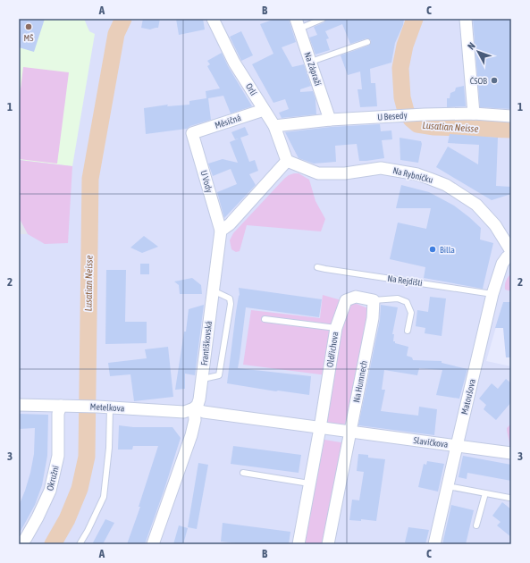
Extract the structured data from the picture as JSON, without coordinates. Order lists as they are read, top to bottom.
{
  "streets": {
    "street": [
      "Na Zápraží",
      "Orlí",
      "U Besedy",
      "Měsíčná",
      "Na Rybníčku",
      "U Vody",
      "Františkovská",
      "Oldřichova",
      "Na Humnech",
      "Matoušova",
      "Metelkova",
      "Slavíčkova",
      "Okružní"
    ],
    "lane": ["Na Rejdišti"]
  },
  "crossings": [
    ["Na Zápraží", "U Besedy"],
    ["Orlí", "U Besedy"],
    ["Orlí", "Měsíčná"],
    ["Orlí", "Na Rybníčku"],
    ["Měsíčná", "U Vody"],
    ["U Vody", "Františkovská"],
    ["Na Rejdišti", "Matoušova"],
    ["Františkovská", "Metelkova"],
    ["Oldřichova", "Na Humnech"],
    ["Na Humnech", "Slavíčkova"],
    ["Matoušova", "Slavíčkova"],
    ["Metelkova", "Okružní"]
  ],
  "water": ["Lusatian Neisse"],
  "places": ["MŠ", "ČSOB", "Billa"],
  "north": "top left",
  "grid": {
    "columns": ["A", "B", "C"],
    "rows": ["1", "2", "3"]
  }
}
